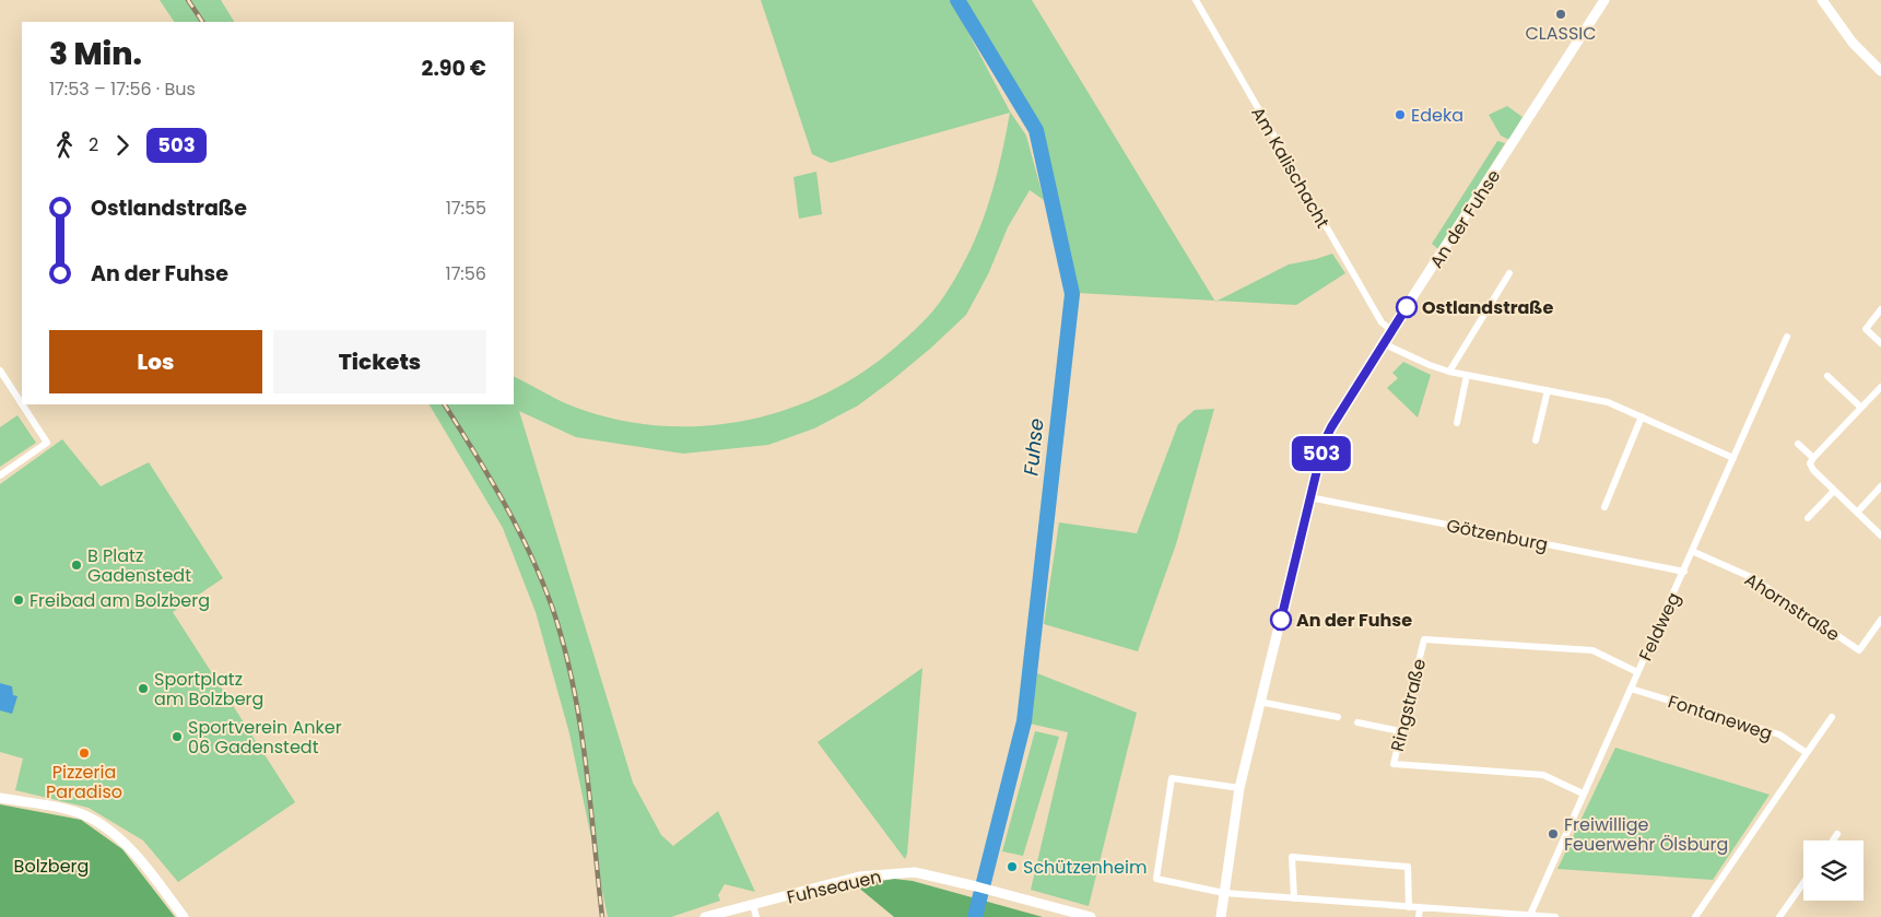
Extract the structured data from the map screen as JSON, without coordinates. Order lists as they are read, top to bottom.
{
  "streets": {
    "street": [
      "Am Kalischacht",
      "An der Fuhse",
      "Götzenburg",
      "Ahornstraße",
      "Feldweg",
      "Ringstraße",
      "Fontaneweg",
      "Fuhseauen"
    ]
  },
  "crossings": [
    ["Am Kalischacht", "An der Fuhse"],
    ["An der Fuhse", "Götzenburg"],
    ["Götzenburg", "Feldweg"],
    ["Ahornstraße", "Feldweg"],
    ["Feldweg", "Ringstraße"],
    ["Feldweg", "Fontaneweg"]
  ],
  "water": ["Fuhse"],
  "parks": ["Bolzberg"],
  "places": [
    "CLASSIC",
    "Edeka",
    "Ostlandstraße",
    "B Platz Gadenstedt",
    "Freibad am Bolzberg",
    "An der Fuhse",
    "Sportplatz am Bolzberg",
    "Sportverein Anker 06 Gadenstedt",
    "Pizzeria Paradiso",
    "Freiwillige Feuerwehr Ölsburg",
    "Schützenheim"
  ],
  "lines": ["bus line 503"],
  "page": {
    "on_map": "503",
    "heading": ["3 Min.", "17:53 – 17:56 · Bus", "2.90 €"],
    "legs": ["2", "503"],
    "list": [
      {
        "name": "Ostlandstraße",
        "value": "17:55"
      },
      {
        "name": "An der Fuhse",
        "value": "17:56"
      }
    ],
    "buttons": ["Los", "Tickets"]
  }
}
